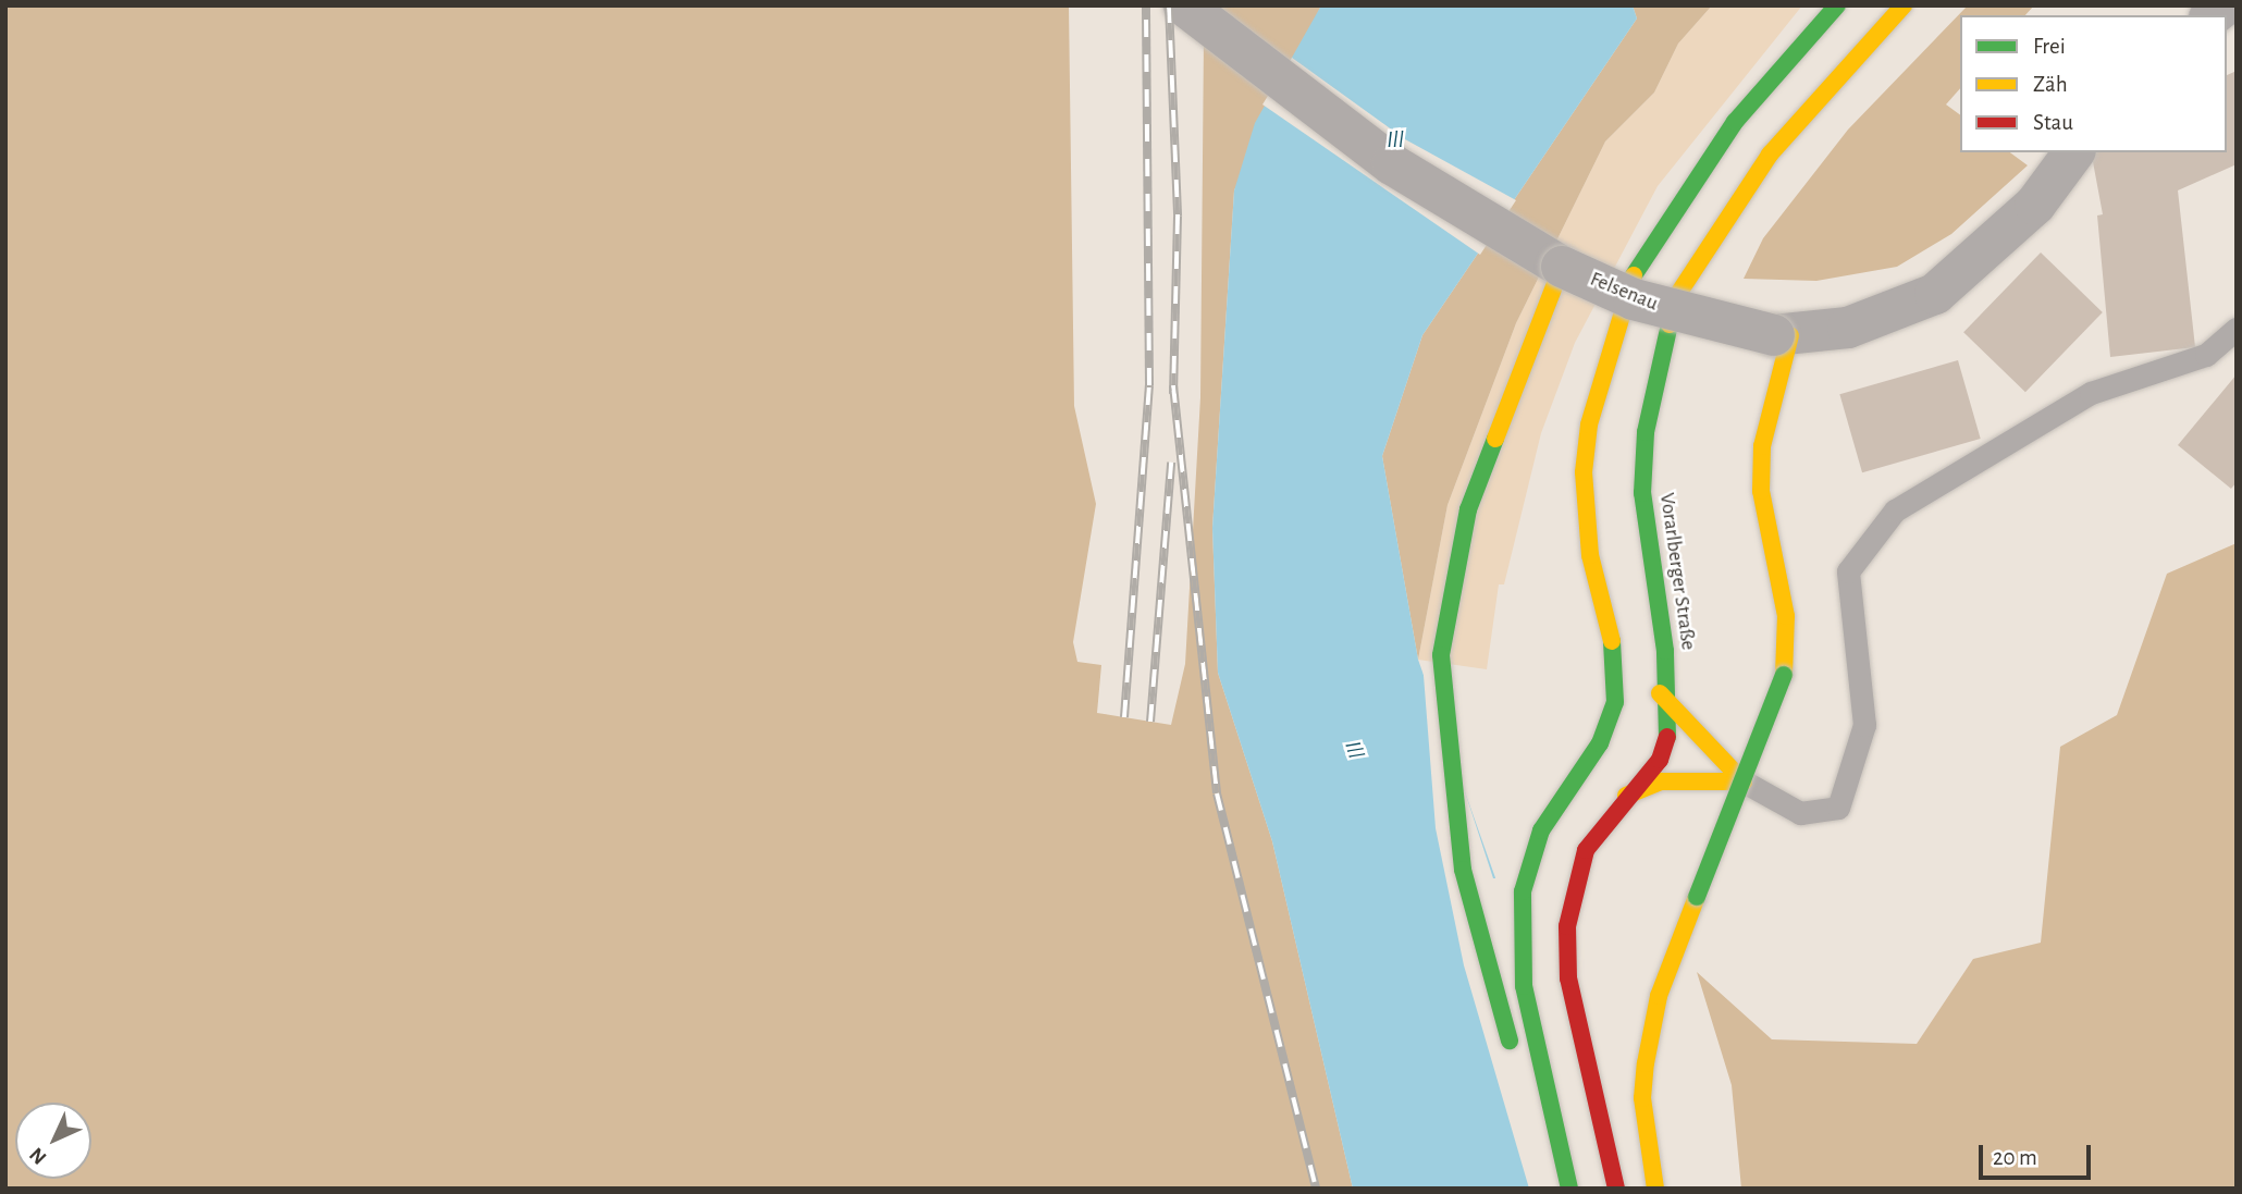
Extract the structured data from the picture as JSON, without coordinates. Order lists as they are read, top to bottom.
{
  "streets": {
    "main road": ["Vorarlberger Straße"],
    "street": ["Felsenau"]
  },
  "water": ["Ill"],
  "legend": ["Frei", "Zäh", "Stau"],
  "scale_bar": "20 m",
  "north": "bottom left"
}
